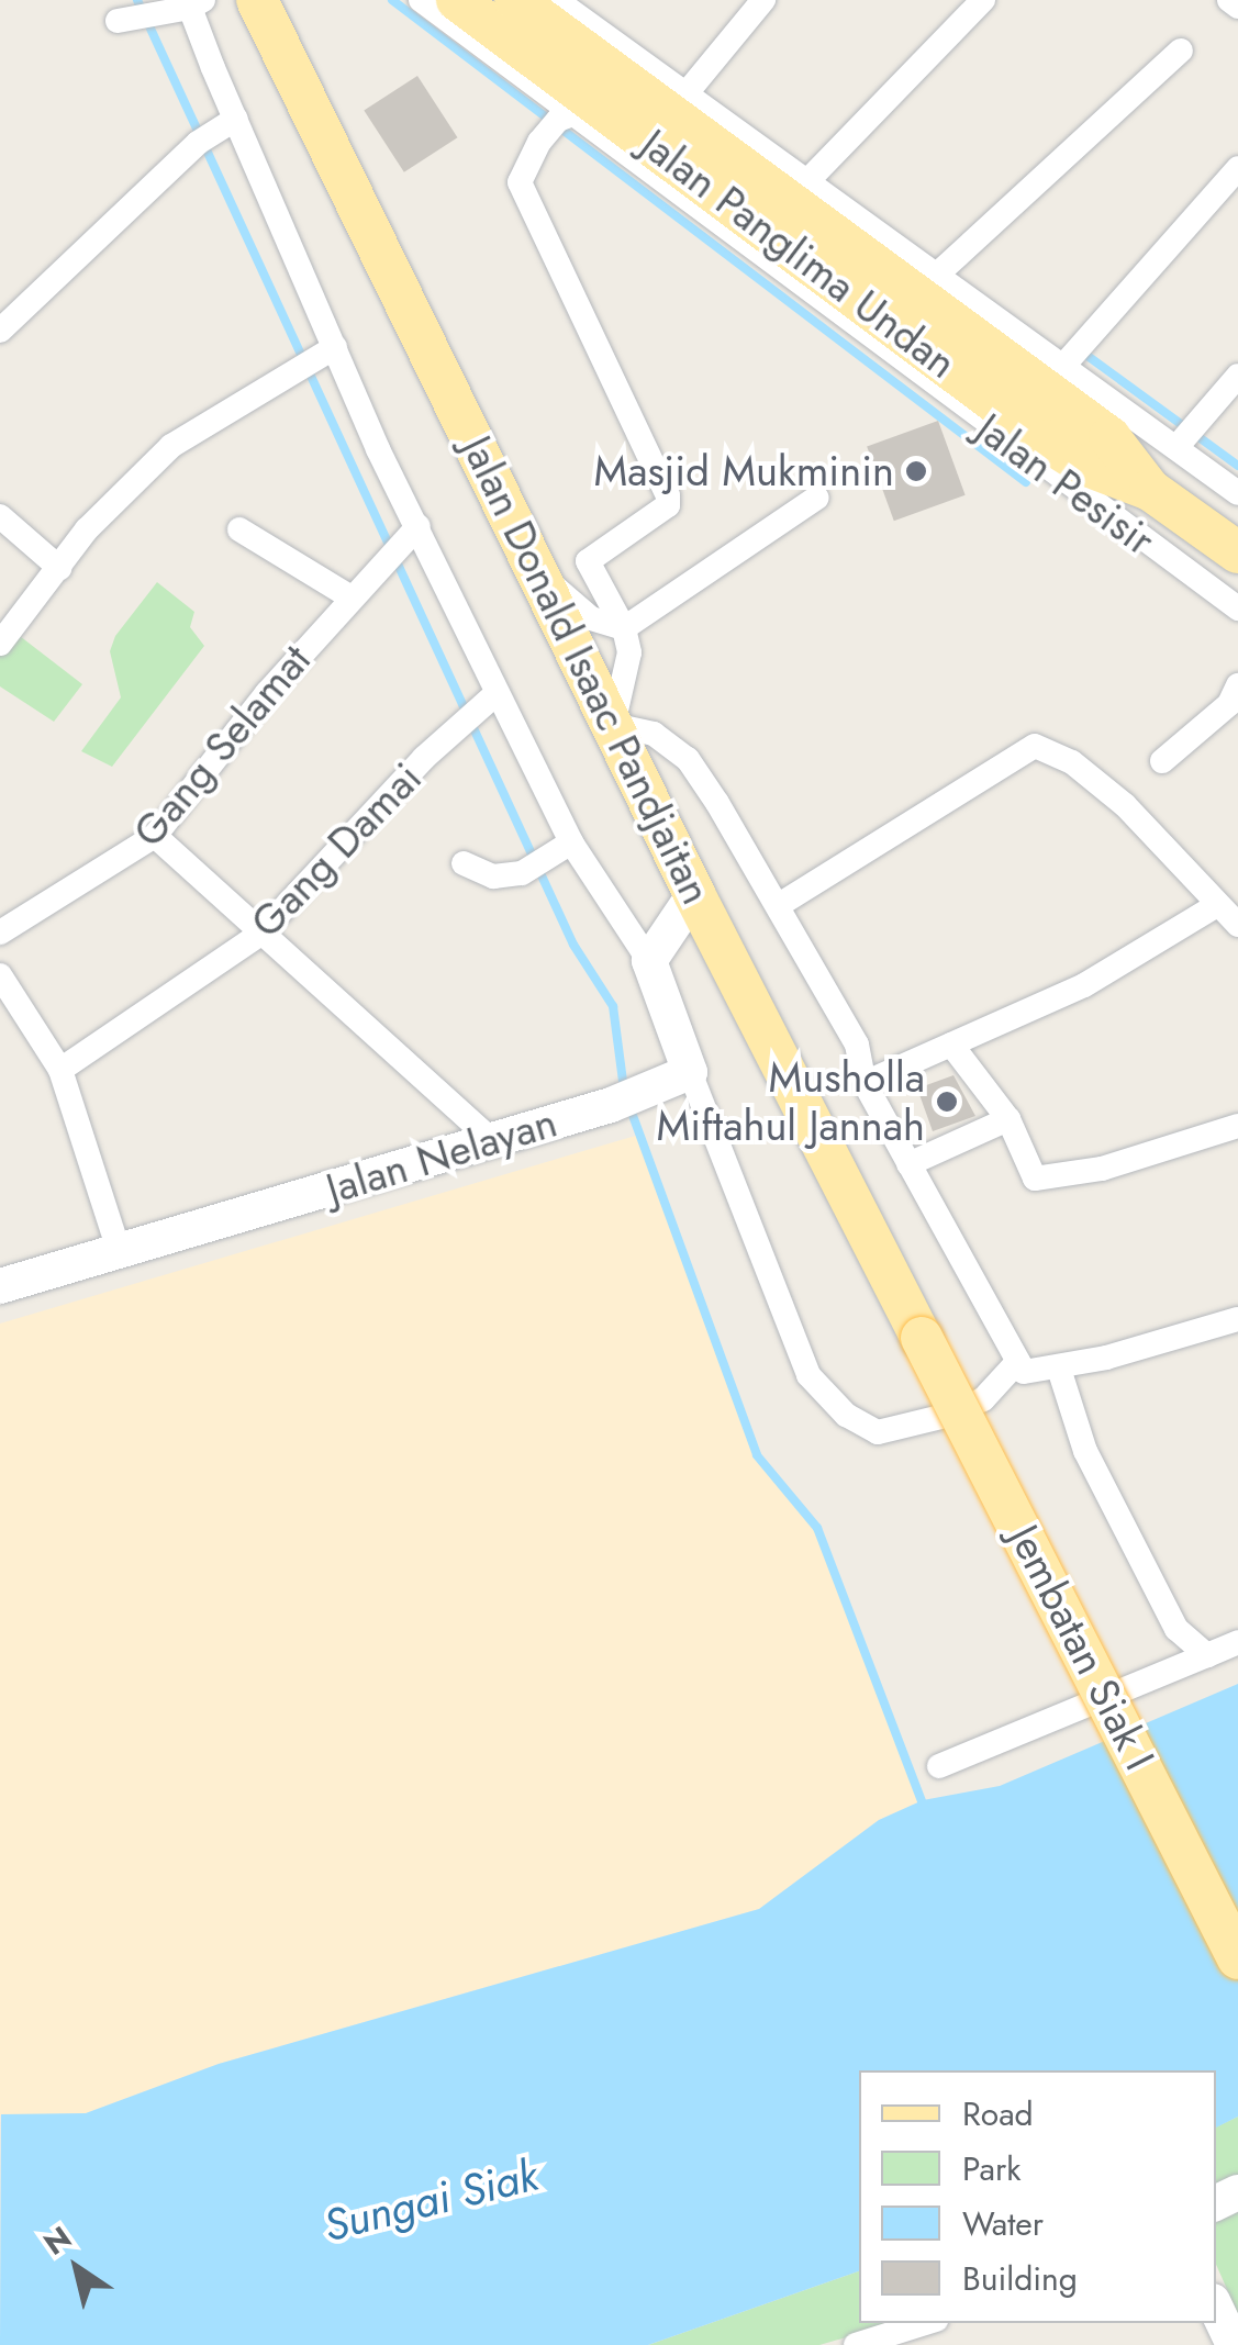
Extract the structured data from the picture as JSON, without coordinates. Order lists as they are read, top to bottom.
{
  "streets": {
    "main road": [
      "Jalan Panglima Undan",
      "Jalan Donald Isaac Pandjaitan",
      "Jalan Nelayan",
      "Jembatan Siak I"
    ],
    "street": ["Jalan Pesisir", "Gang Selamat", "Gang Damai"]
  },
  "crossings": [
    ["Jalan Panglima Undan", "Jalan Pesisir"],
    ["Jalan Donald Isaac Pandjaitan", "Jembatan Siak I"]
  ],
  "water": ["Sungai Siak"],
  "places": ["Masjid Mukminin", "Musholla Miftahul Jannah"],
  "legend": [
    "Road",
    "Park",
    "Water",
    "Building"
  ],
  "north": "top left"
}
